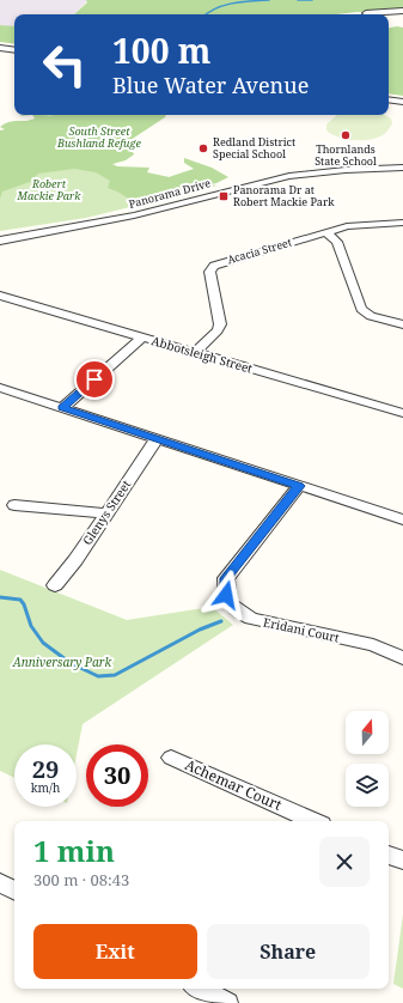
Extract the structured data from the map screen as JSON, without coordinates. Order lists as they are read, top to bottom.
{
  "streets": {
    "street": [
      "Panorama Drive",
      "Acacia Street",
      "Abbotsleigh Street",
      "Glenys Street",
      "Eridani Court",
      "Achemar Court"
    ]
  },
  "crossings": [
    ["Acacia Street", "Abbotsleigh Street"]
  ],
  "parks": ["South Street Bushland Refuge", "Robert Mackie Park", "Anniversary Park"],
  "places": {
    "other": ["Thornlands State School", "Redland District Special School"],
    "transit": ["Panorama Dr at Robert Mackie Park"]
  },
  "north": "top",
  "page": {
    "turn": ["100 m", "Blue Water Avenue"],
    "speed": "29 km/h",
    "limit": "30",
    "heading": ["1 min", "300 m · 08:43"],
    "buttons": ["Exit", "Share"]
  }
}
